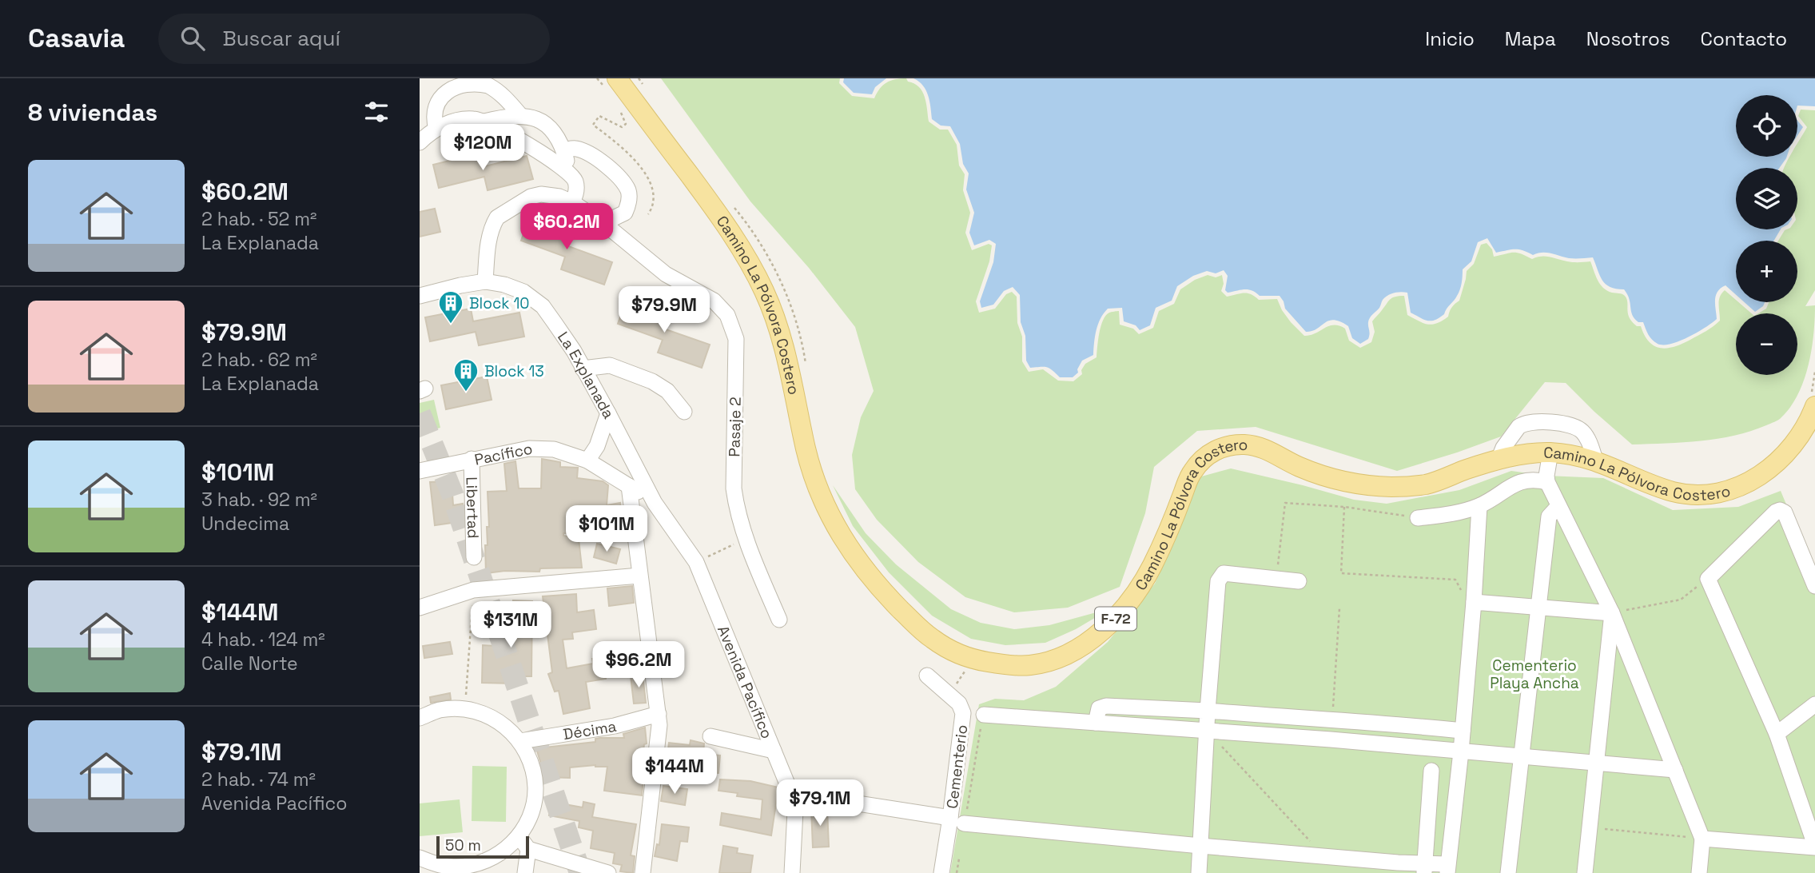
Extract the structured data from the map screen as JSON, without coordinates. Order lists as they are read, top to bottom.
{
  "streets": {
    "main road": ["Camino La Pólvora Costero", "F-72"],
    "street": [
      "La Explanada",
      "Pasaje 2",
      "Pacífico",
      "Libertad",
      "Avenida Pacífico",
      "Décima",
      "Cementerio"
    ]
  },
  "crossings": [
    ["La Explanada", "Pacífico"],
    ["La Explanada", "Avenida Pacífico"],
    ["Pacífico", "Libertad"],
    ["Pacífico", "Avenida Pacífico"]
  ],
  "parks": ["Cementerio Playa Ancha"],
  "places": {
    "building": ["Block 10", "Block 13"]
  },
  "scale_bar": "50 m",
  "page": {
    "header": "Casavia",
    "search": "Buscar aquí",
    "nav": [
      "Inicio",
      "Mapa",
      "Nosotros",
      "Contacto"
    ],
    "heading": "8 viviendas",
    "map_buttons": ["+", "−"],
    "price": [
      "$120M",
      "$60.2M",
      "$79.9M",
      "$101M",
      "$131M",
      "$96.2M",
      "$144M",
      "$79.1M"
    ],
    "list": [
      {
        "name": "$60.2M",
        "note": "2 hab. · 52 m² · La Explanada"
      },
      {
        "name": "$79.9M",
        "note": "2 hab. · 62 m² · La Explanada"
      },
      {
        "name": "$101M",
        "note": "3 hab. · 92 m² · Undecima"
      },
      {
        "name": "$144M",
        "note": "4 hab. · 124 m² · Calle Norte"
      },
      {
        "name": "$79.1M",
        "note": "2 hab. · 74 m² · Avenida Pacífico"
      }
    ],
    "scale": "50 m"
  }
}
